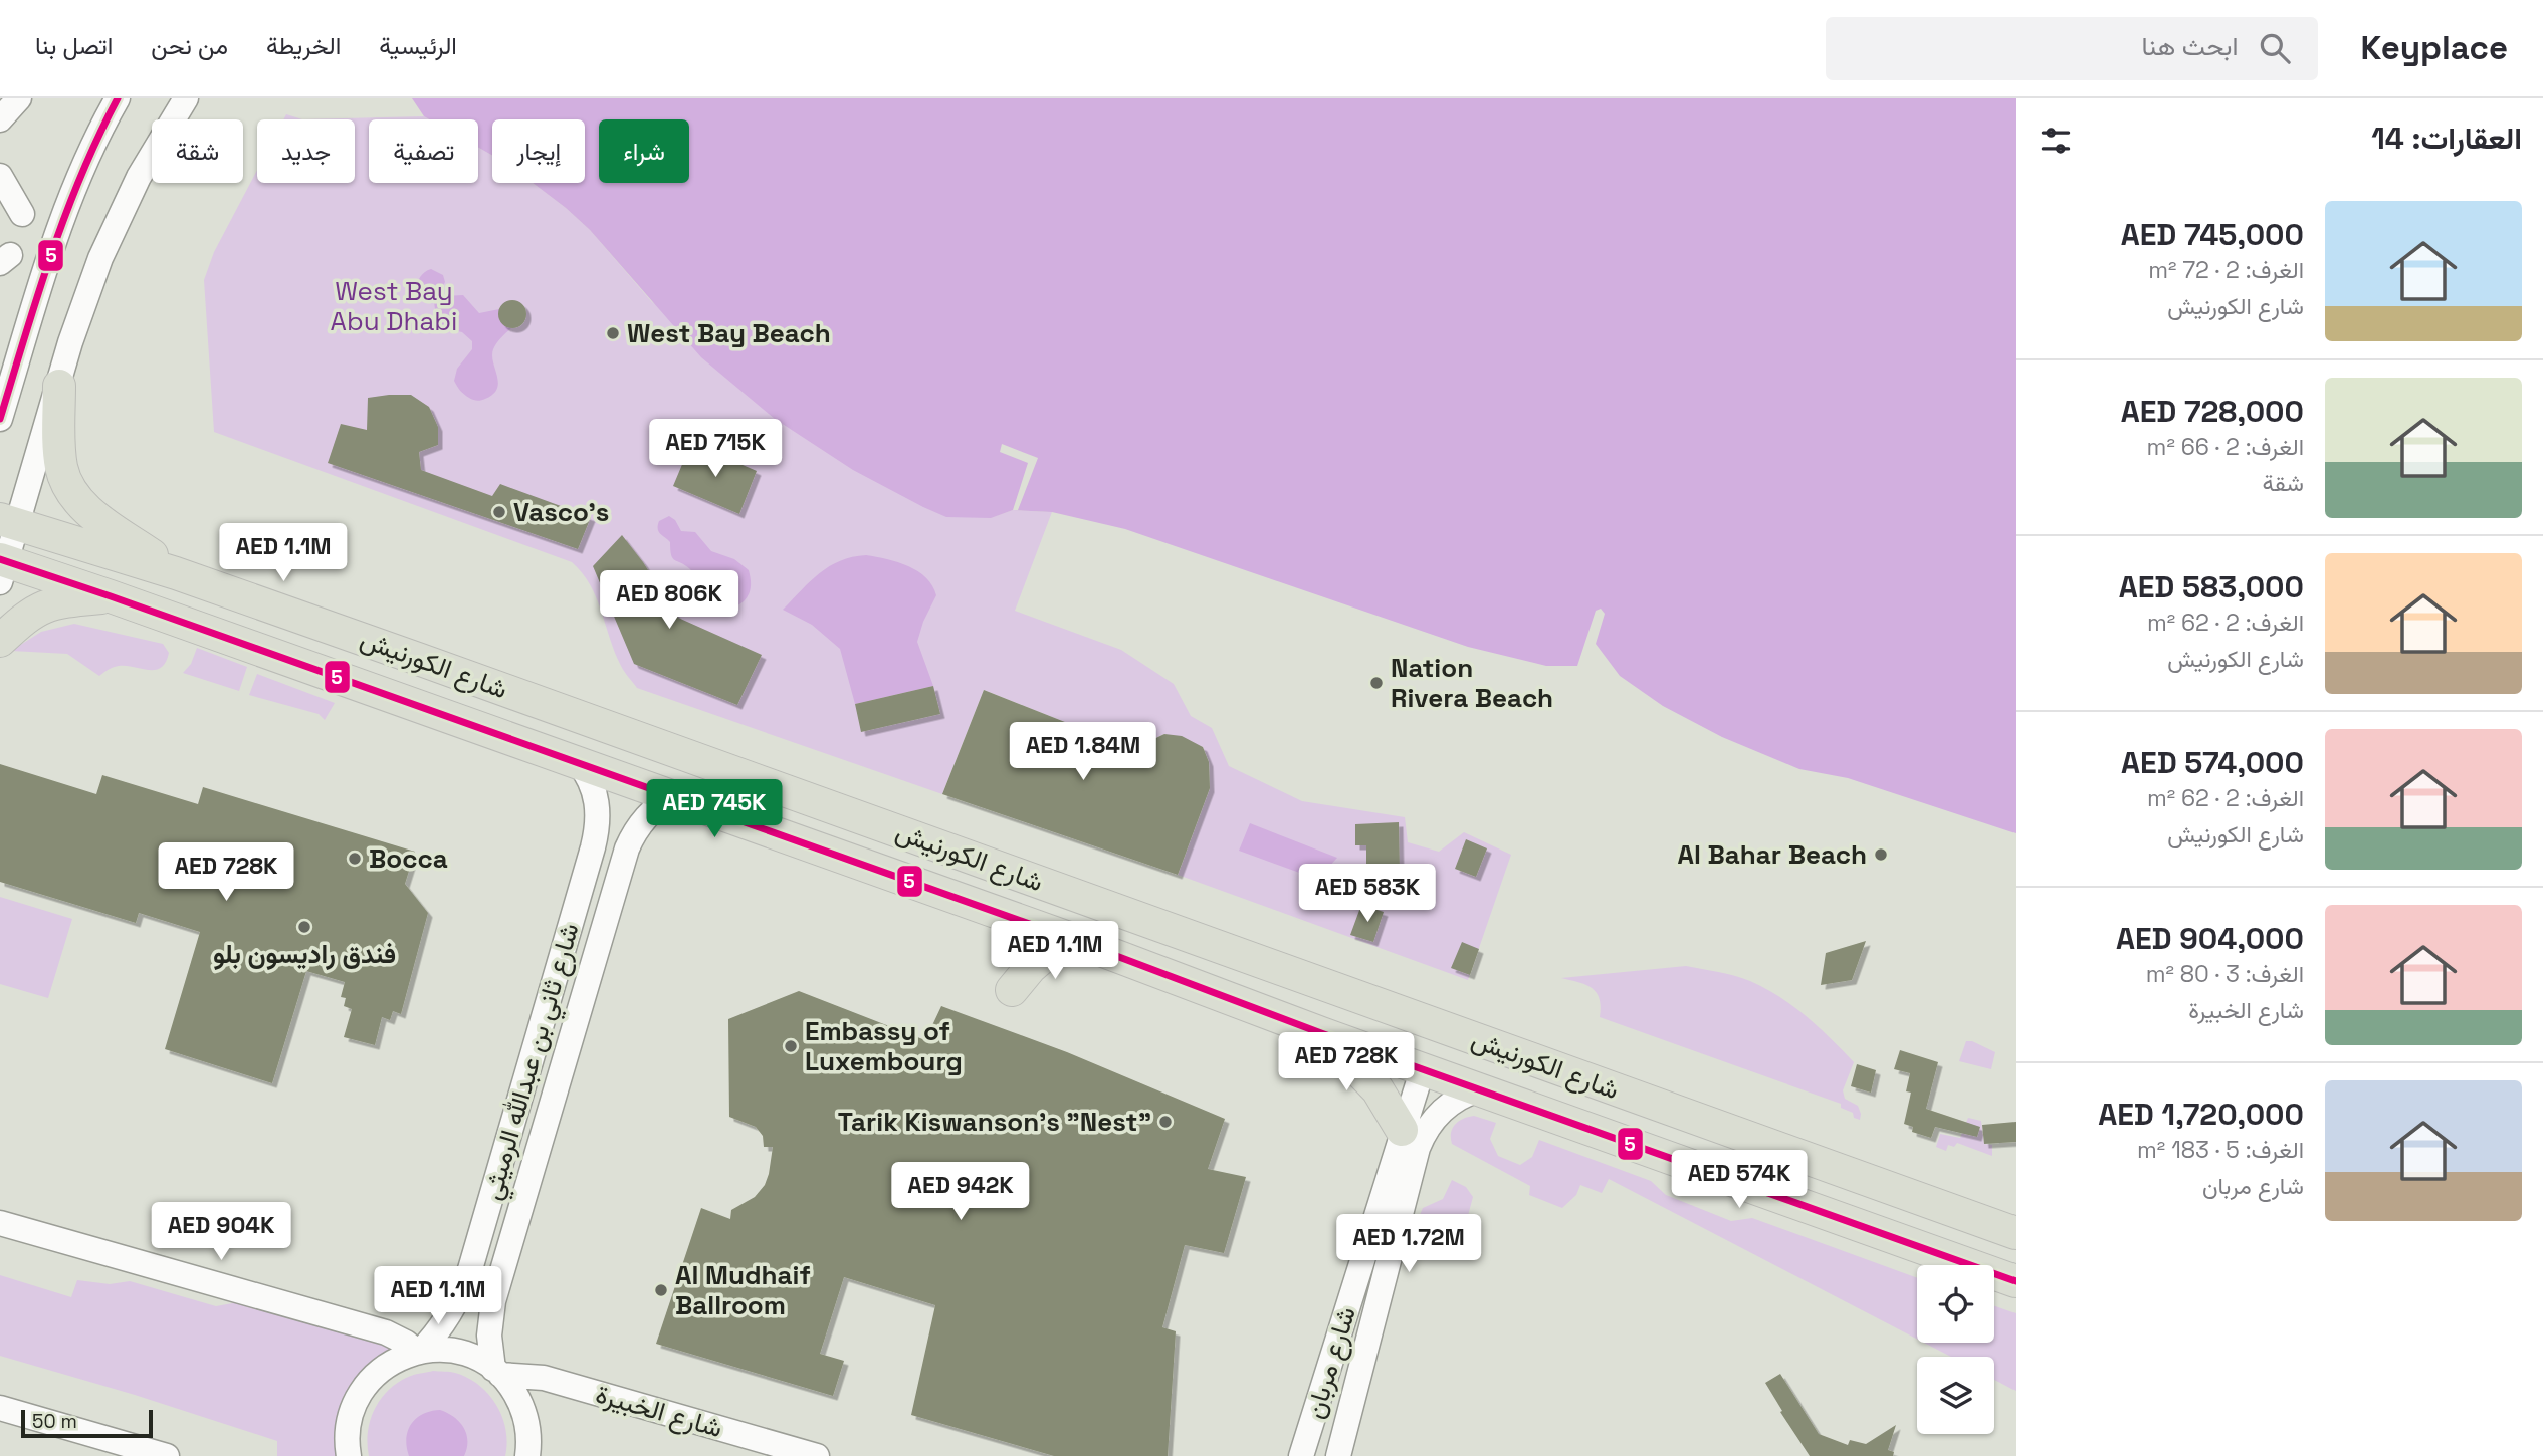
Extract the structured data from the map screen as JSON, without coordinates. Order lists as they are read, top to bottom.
{
  "streets": {
    "main road": ["شارع الكورنيش"],
    "street": ["شارع ثاني بن عبدالله الرميثي", "شارع مربان", "شارع الخبيرة"]
  },
  "crossings": [
    ["شارع الكورنيش", "شارع ثاني بن عبدالله الرميثي"],
    ["شارع الكورنيش", "شارع مربان"],
    ["شارع ثاني بن عبدالله الرميثي", "شارع الخبيرة"]
  ],
  "parks": ["West Bay Abu Dhabi"],
  "places": [
    "West Bay Beach",
    "Vasco's",
    "Nation Rivera Beach",
    "Al Bahar Beach",
    "Bocca",
    "فندق راديسون بلو",
    "Embassy of Luxembourg",
    "Tarik Kiswanson's \"Nest\"",
    "Al Mudhaif Ballroom"
  ],
  "lines": ["transit line 5"],
  "scale_bar": "50 m",
  "page": {
    "header": "Keyplace",
    "search": "ابحث هنا",
    "nav": [
      "الرئيسية",
      "الخريطة",
      "من نحن",
      "اتصل بنا"
    ],
    "heading": "العقارات: 14",
    "chip": [
      "شراء",
      "إيجار",
      "تصفية",
      "جديد",
      "شقة"
    ],
    "list": [
      {
        "name": "AED 745,000",
        "note": "الغرف: 2 · 72 m² · شارع الكورنيش"
      },
      {
        "name": "AED 728,000",
        "note": "الغرف: 2 · 66 m² · شقة"
      },
      {
        "name": "AED 583,000",
        "note": "الغرف: 2 · 62 m² · شارع الكورنيش"
      },
      {
        "name": "AED 574,000",
        "note": "الغرف: 2 · 62 m² · شارع الكورنيش"
      },
      {
        "name": "AED 904,000",
        "note": "الغرف: 3 · 80 m² · شارع الخبيرة"
      },
      {
        "name": "AED 1,720,000",
        "note": "الغرف: 5 · 183 m² · شارع مربان"
      }
    ],
    "price": [
      "AED 715K",
      "AED 1.1M",
      "AED 806K",
      "AED 1.84M",
      "AED 745K",
      "AED 728K",
      "AED 583K",
      "AED 1.1M",
      "AED 728K",
      "AED 574K",
      "AED 942K",
      "AED 904K",
      "AED 1.72M",
      "AED 1.1M"
    ],
    "scale": "50 m"
  }
}
